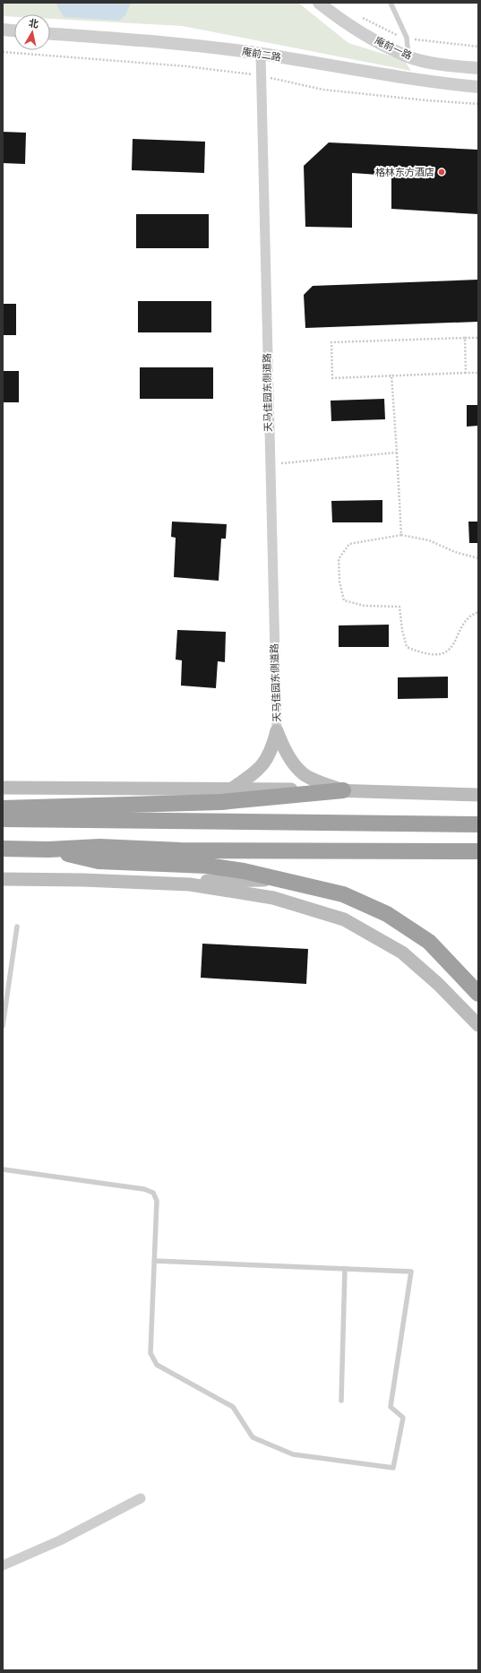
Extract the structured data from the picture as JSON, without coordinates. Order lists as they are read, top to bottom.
{
  "streets": {
    "street": ["庵前一路", "庵前二路", "天马佳园东侧道路"]
  },
  "crossings": [
    ["庵前二路", "天马佳园东侧道路"]
  ],
  "places": ["格林东方酒店"],
  "north": "top"
}
